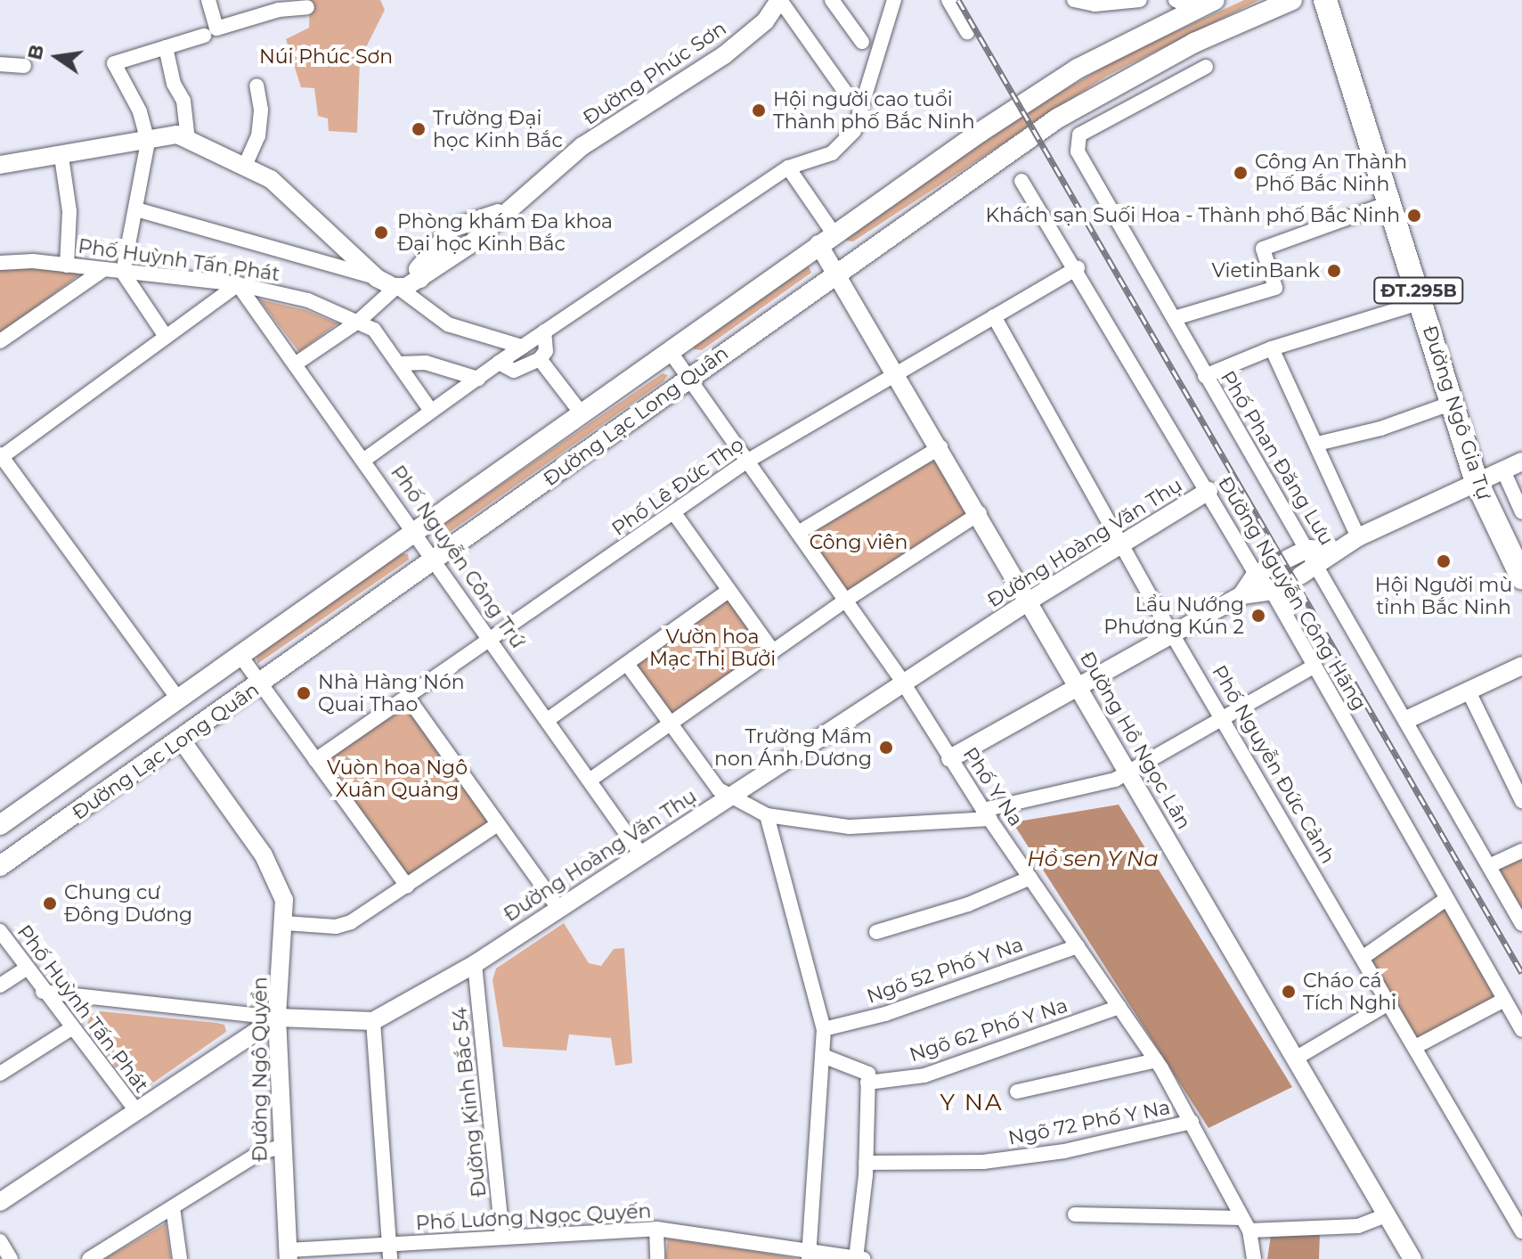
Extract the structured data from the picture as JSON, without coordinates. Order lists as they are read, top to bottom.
{
  "streets": {
    "main road": ["ĐT.295B", "Đường Ngô Gia Tự", "Đường Lạc Long Quân"],
    "street": [
      "Đường Phúc Sơn",
      "Phố Huỳnh Tấn Phát",
      "Phố Phan Đăng Lưu",
      "Phố Lê Đức Thọ",
      "Đường Hoàng Văn Thụ",
      "Phố Nguyễn Công Trứ",
      "Đường Nguyễn Công Hãng",
      "Đường Hồ Ngọc Lân",
      "Phố Nguyễn Đức Cảnh",
      "Phố Y Na",
      "Ngõ 52 Phố Y Na",
      "Ngõ 62 Phố Y Na",
      "Đường Ngô Quyền",
      "Đường Kinh Bắc 54",
      "Ngõ 72 Phố Y Na",
      "Phố Lương Ngọc Quyến"
    ]
  },
  "crossings": [
    ["Phố Huỳnh Tấn Phát", "Phố Nguyễn Công Trứ"],
    ["Đường Lạc Long Quân", "Phố Nguyễn Công Trứ"],
    ["Đường Lạc Long Quân", "Đường Hồ Ngọc Lân"],
    ["Đường Lạc Long Quân", "Phố Y Na"],
    ["Đường Lạc Long Quân", "Đường Ngô Quyền"],
    ["Phố Lê Đức Thọ", "Phố Nguyễn Công Trứ"],
    ["Phố Lê Đức Thọ", "Đường Nguyễn Công Hãng"],
    ["Phố Lê Đức Thọ", "Đường Hồ Ngọc Lân"],
    ["Phố Lê Đức Thọ", "Phố Nguyễn Đức Cảnh"],
    ["Phố Lê Đức Thọ", "Phố Y Na"],
    ["Đường Hoàng Văn Thụ", "Phố Nguyễn Công Trứ"],
    ["Đường Hoàng Văn Thụ", "Đường Nguyễn Công Hãng"],
    ["Đường Hoàng Văn Thụ", "Đường Hồ Ngọc Lân"],
    ["Đường Hoàng Văn Thụ", "Phố Nguyễn Đức Cảnh"],
    ["Đường Hoàng Văn Thụ", "Phố Y Na"],
    ["Đường Hoàng Văn Thụ", "Đường Kinh Bắc 54"],
    ["Phố Y Na", "Ngõ 52 Phố Y Na"],
    ["Phố Y Na", "Ngõ 62 Phố Y Na"],
    ["Phố Y Na", "Ngõ 72 Phố Y Na"],
    ["Đường Ngô Quyền", "Phố Lương Ngọc Quyến"],
    ["Đường Kinh Bắc 54", "Phố Lương Ngọc Quyến"]
  ],
  "districts": ["Y NA"],
  "water": ["Hồ sen Y Na"],
  "parks": [
    "Núi Phúc Sơn",
    "Công viên",
    "Vườn hoa Mạc Thị Bưởi",
    "Vuòn hoa Ngô Xuân Quảng"
  ],
  "places": [
    "Hội người cao tuổi Thành phố Bắc Ninh",
    "Trường Đại học Kinh Bắc",
    "Công An Thành Phố Bắc Ninh",
    "Khách sạn Suối Hoa - Thành phố Bắc Ninh",
    "Phòng khám Đa khoa Đại học Kinh Bắc",
    "VietinBank",
    "Hội Người mù tỉnh Bắc Ninh",
    "Lẩu Nướng Phương Kún 2",
    "Nhà Hàng Nón Quai Thao",
    "Trường Mầm non Ánh Dương",
    "Chung cư Đông Dương",
    "Cháo cá Tích Nghi"
  ],
  "north": "left"
}
